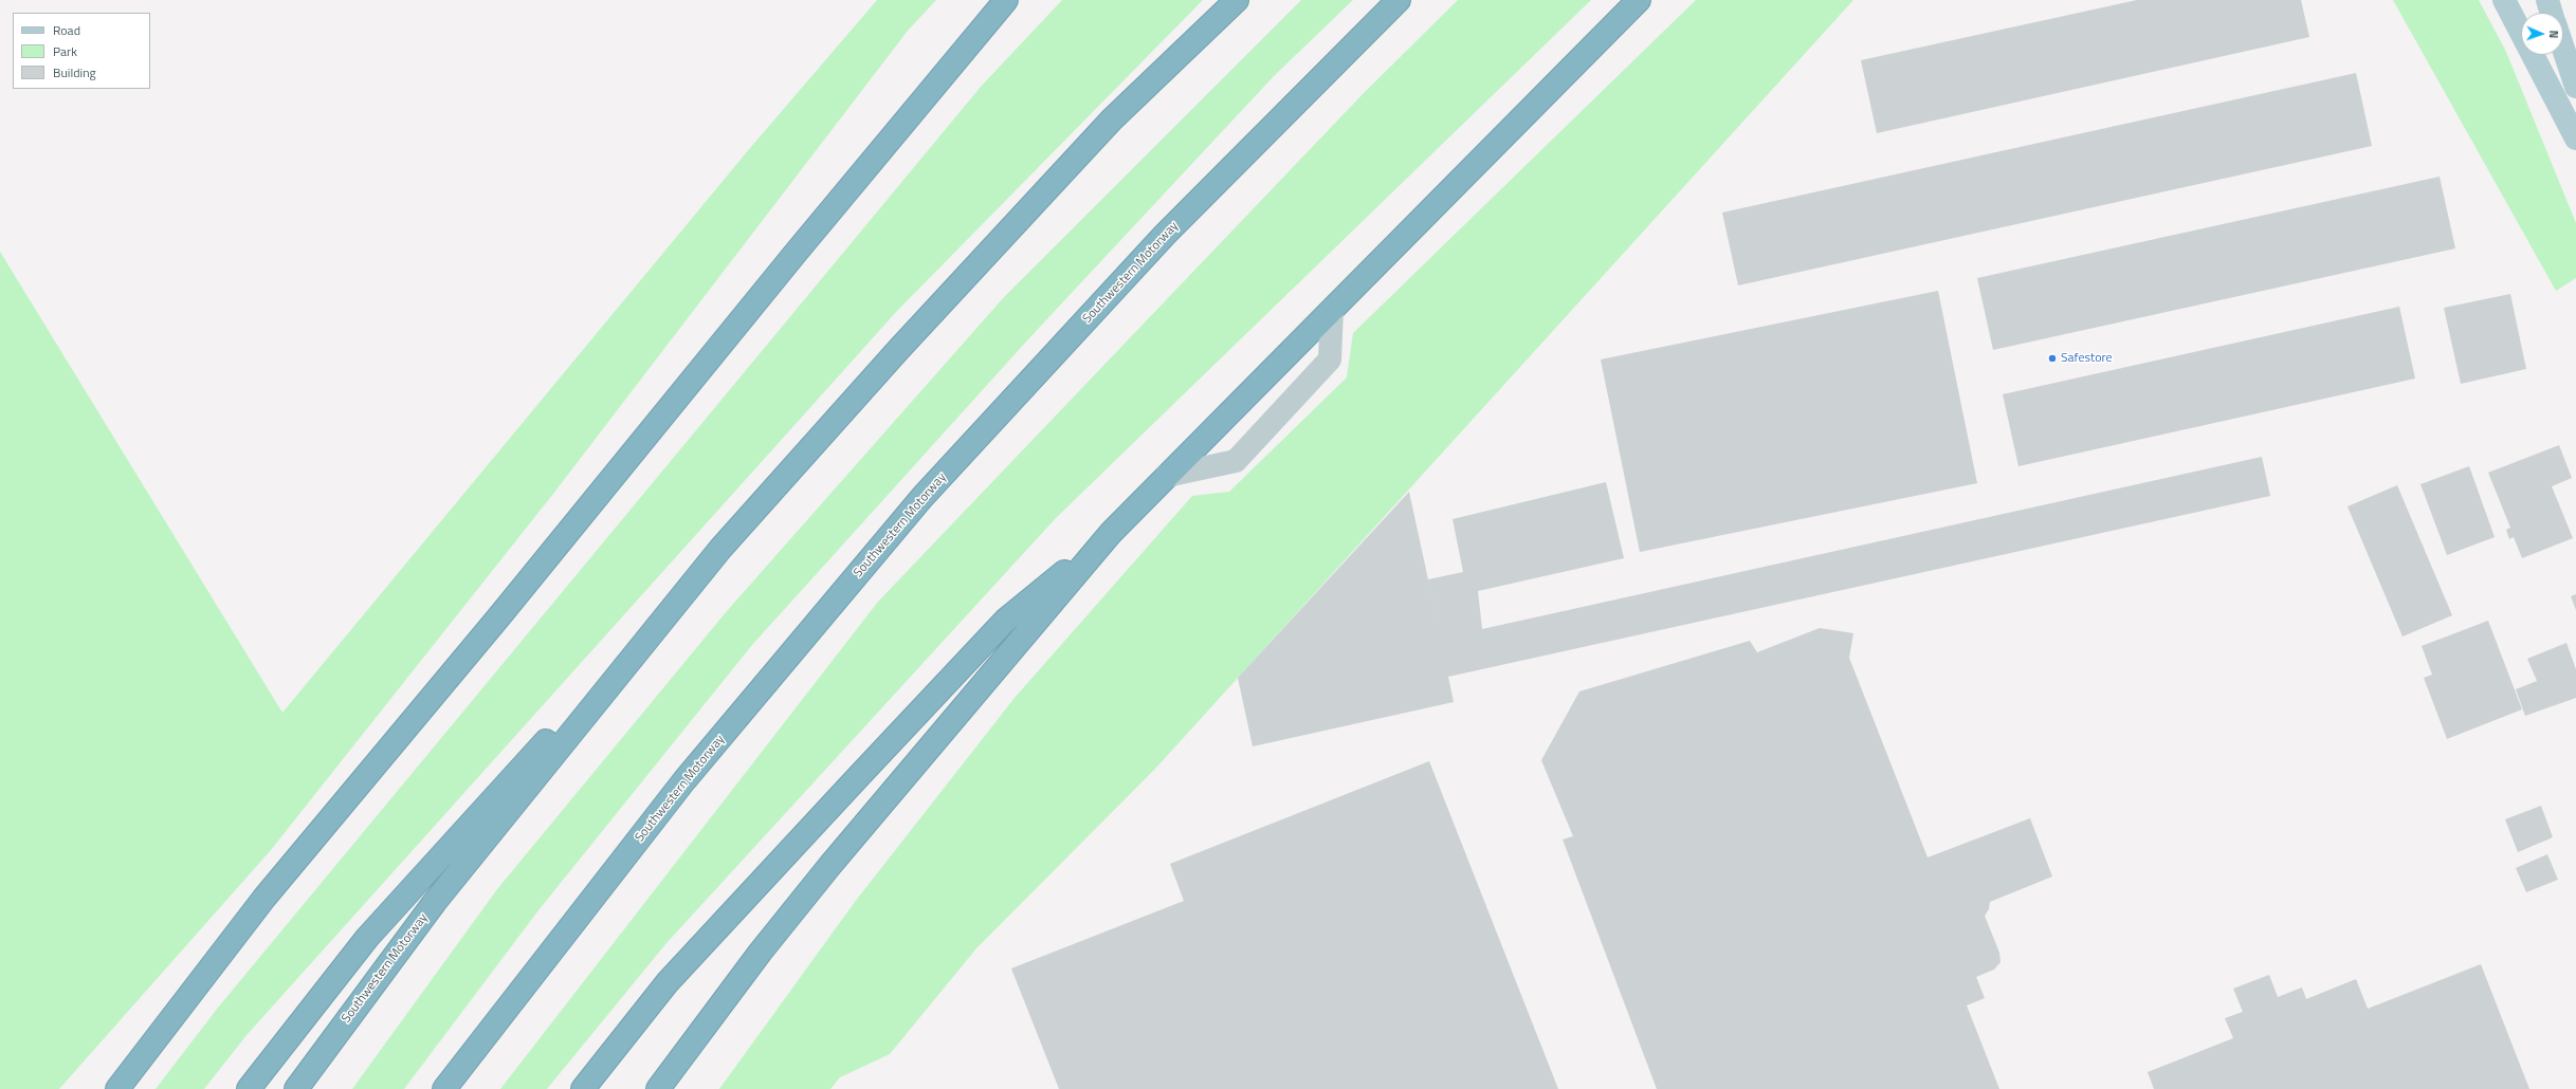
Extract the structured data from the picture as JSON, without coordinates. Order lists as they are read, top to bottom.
{
  "streets": {
    "highway": ["Southwestern Motorway"]
  },
  "places": ["Safestore"],
  "legend": ["Road", "Park", "Building"],
  "north": "right"
}
